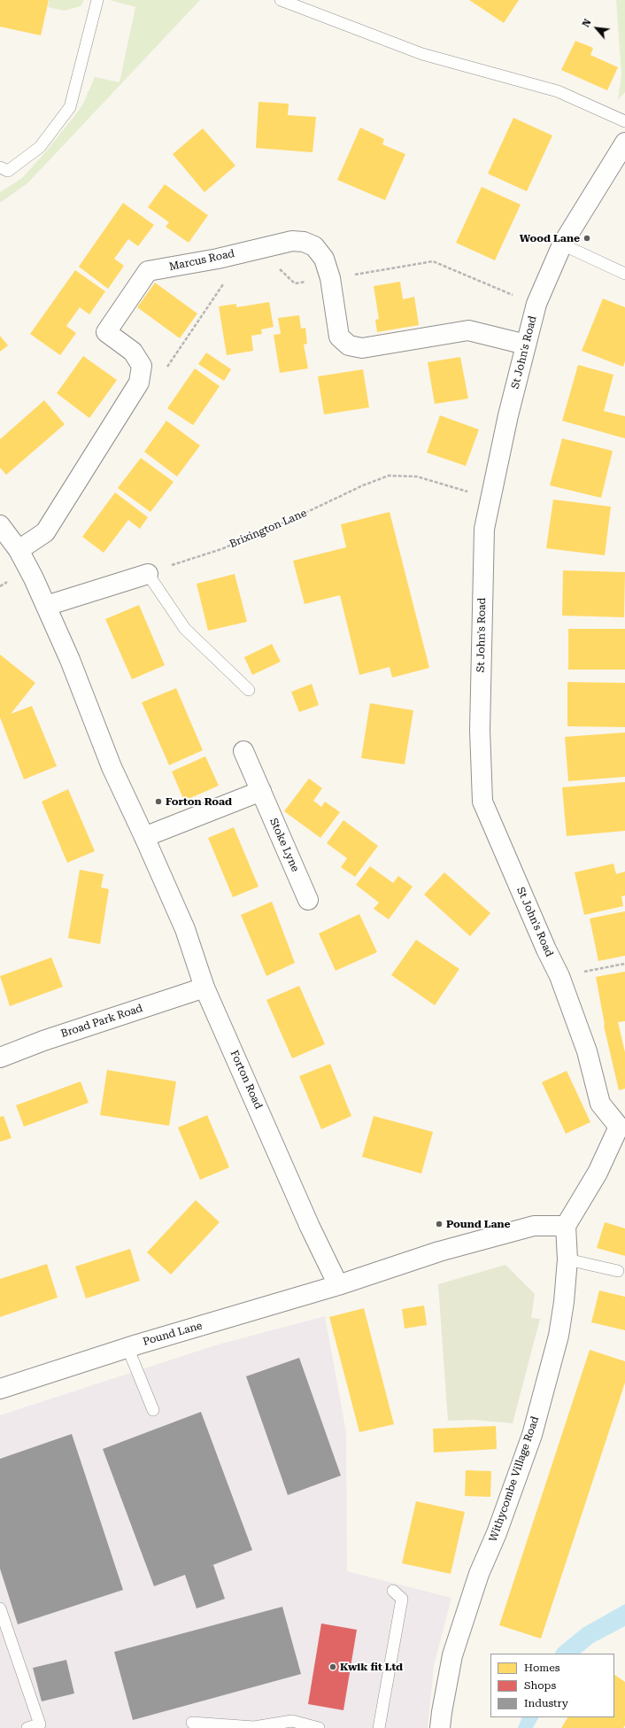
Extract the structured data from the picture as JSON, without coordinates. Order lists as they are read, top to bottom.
{
  "streets": {
    "street": [
      "Marcus Road",
      "St John's Road",
      "Stoke Lyne",
      "Broad Park Road",
      "Forton Road",
      "Pound Lane",
      "Withycombe Village Road"
    ],
    "path": ["Brixington Lane"]
  },
  "crossings": [
    ["Marcus Road", "St John's Road"],
    ["Marcus Road", "Forton Road"],
    ["St John's Road", "Brixington Lane"],
    ["Broad Park Road", "Forton Road"],
    ["Forton Road", "Pound Lane"],
    ["Pound Lane", "Withycombe Village Road"]
  ],
  "places": [
    "Wood Lane",
    "Forton Road",
    "Pound Lane",
    "Kwik fit Ltd"
  ],
  "legend": ["Homes", "Shops", "Industry"],
  "north": "top left"
}
